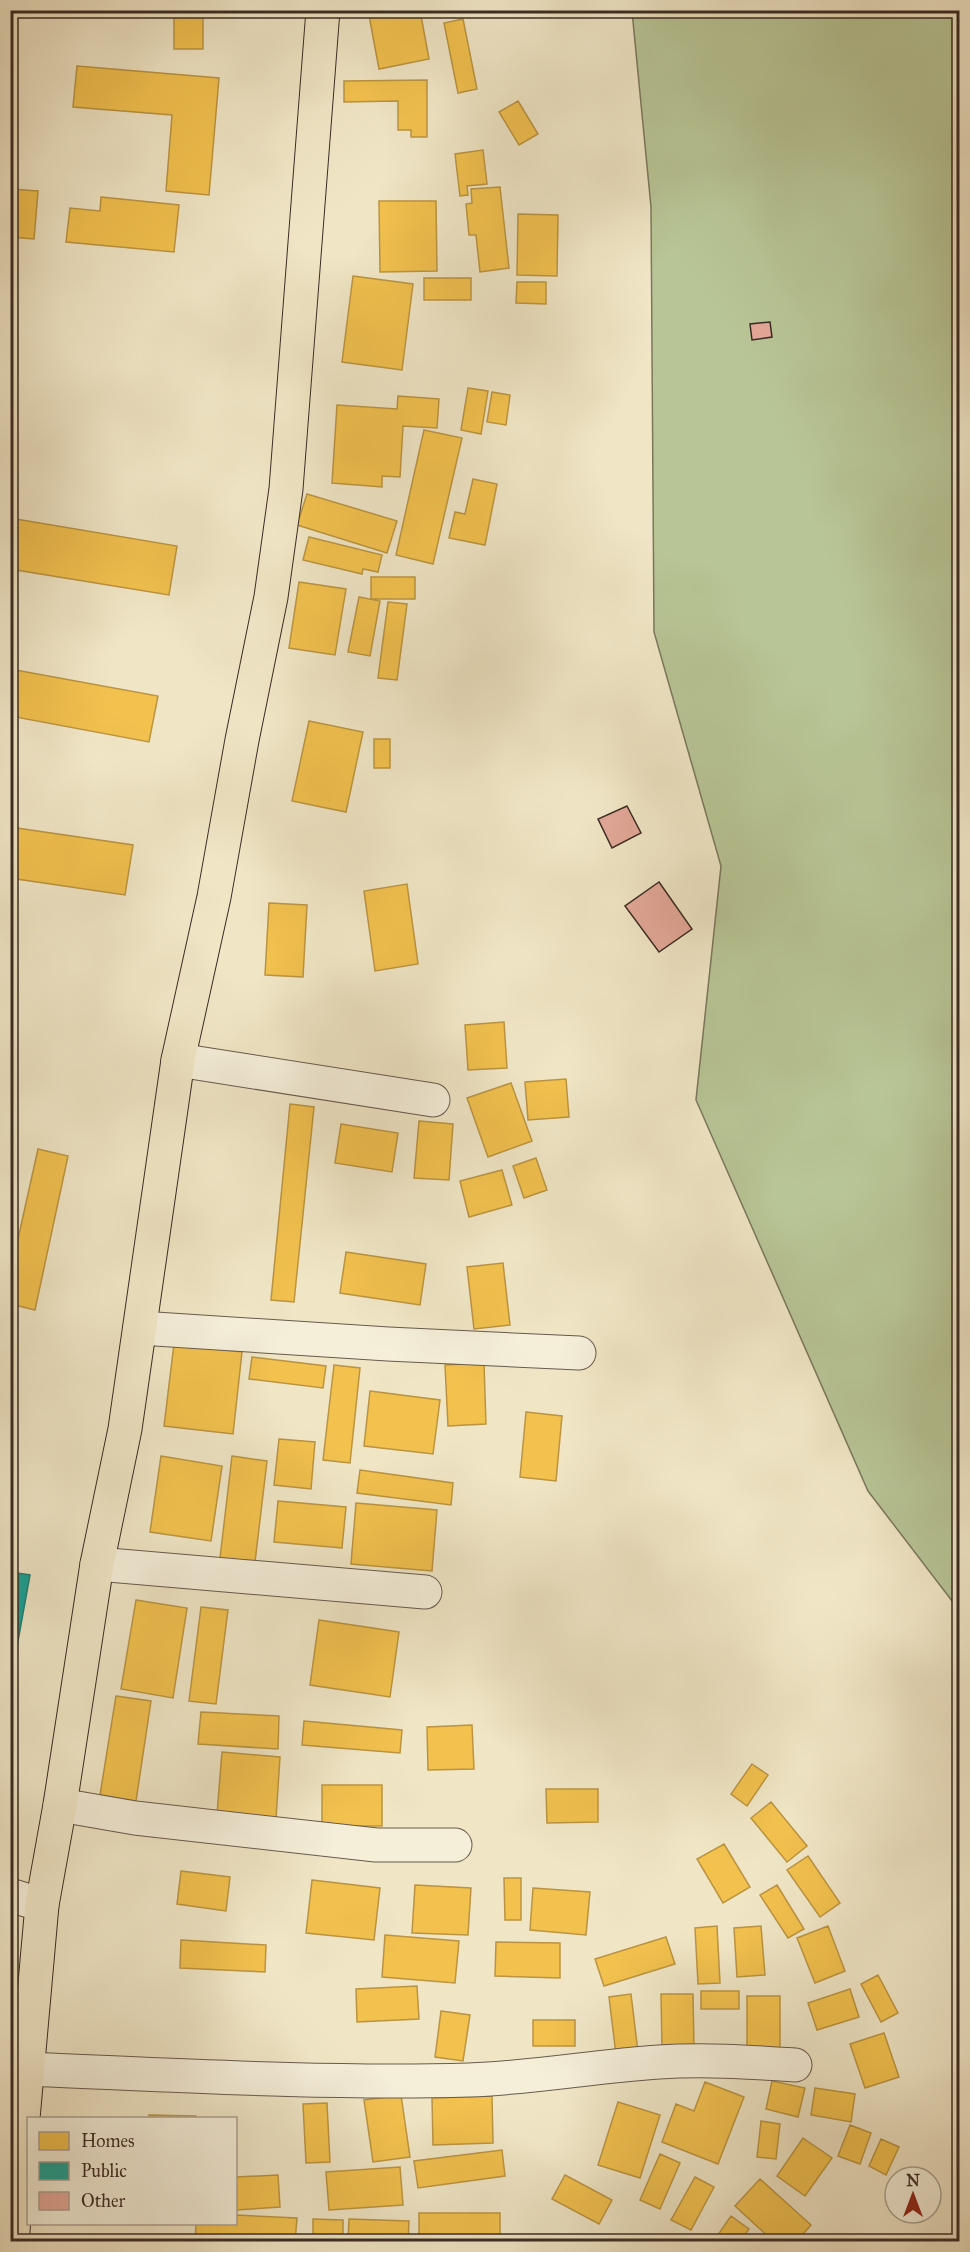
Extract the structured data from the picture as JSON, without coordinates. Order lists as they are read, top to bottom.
{
  "legend": ["Homes", "Public", "Other"],
  "north": "top"
}
